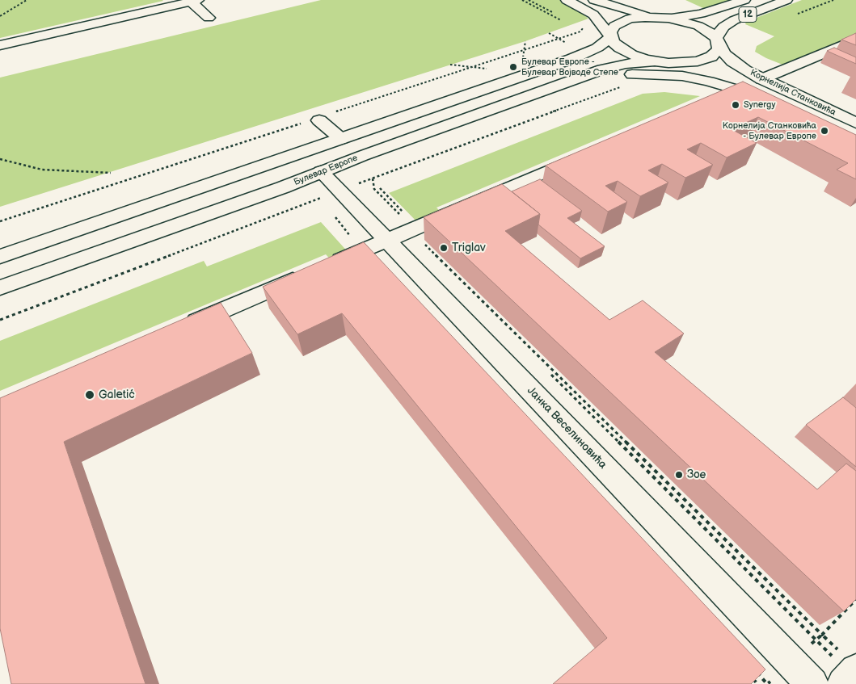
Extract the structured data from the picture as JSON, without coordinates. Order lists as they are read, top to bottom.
{
  "streets": {
    "main road": [
      "12",
      "Корнелија Станковића",
      "Булевар Европе",
      "Јанка Веселиновића"
    ]
  },
  "crossings": [
    ["12", "Корнелија Станковића"],
    ["12", "Булевар Европе"],
    ["Булевар Европе", "Јанка Веселиновића"]
  ],
  "places": [
    "Булевар Европе - Булевар Војводе Степе",
    "Synergy",
    "Корнелија Станковића - Булевар Европе",
    "Triglav",
    "Galetić",
    "Зое"
  ]
}
